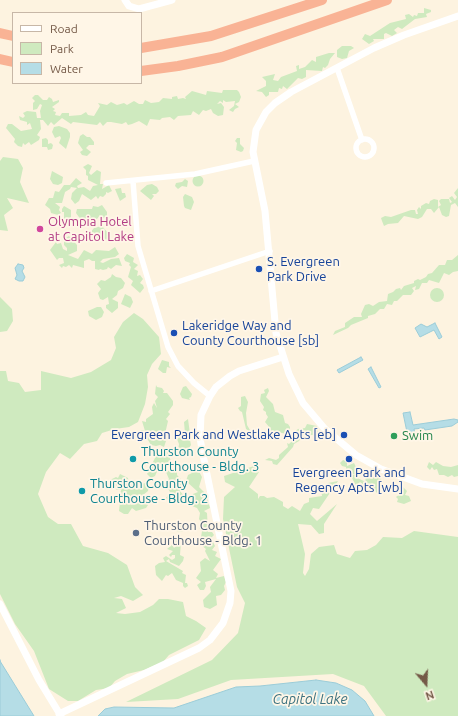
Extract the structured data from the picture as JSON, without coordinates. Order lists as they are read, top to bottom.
{
  "water": ["Capitol Lake"],
  "places": [
    "Olympia Hotel at Capitol Lake",
    "S. Evergreen Park Drive",
    "Lakeridge Way and County Courthouse [sb]",
    "Evergreen Park and Westlake Apts [eb]",
    "Swim",
    "Thurston County Courthouse - Bldg. 3",
    "Evergreen Park and Regency Apts [wb]",
    "Thurston County Courthouse - Bldg. 2",
    "Thurston County Courthouse - Bldg. 1"
  ],
  "legend": ["Road", "Park", "Water"],
  "north": "bottom"
}
